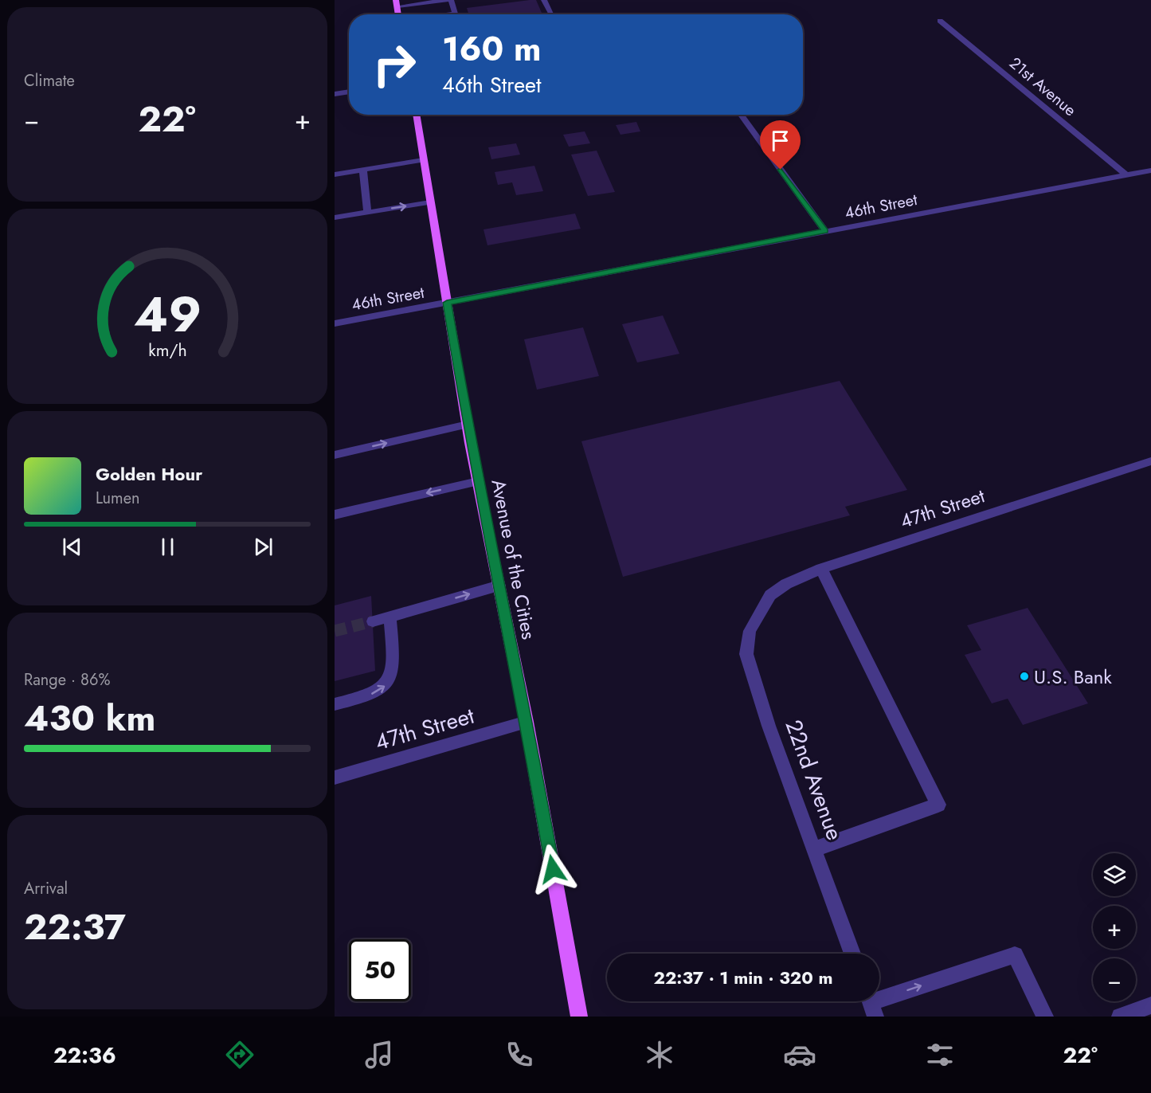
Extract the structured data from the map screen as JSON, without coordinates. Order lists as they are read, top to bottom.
{
  "streets": {
    "main road": ["Avenue of the Cities"],
    "street": [
      "21st Avenue",
      "46th Street",
      "47th Street",
      "22nd Avenue"
    ]
  },
  "crossings": [
    ["21st Avenue", "46th Street"],
    ["46th Street", "Avenue of the Cities"],
    ["47th Street", "Avenue of the Cities"],
    ["47th Street", "22nd Avenue"]
  ],
  "places": ["U.S. Bank"],
  "page": {
    "tile": [
      "Climate",
      ["Range · 86%", "430 km"],
      ["Arrival", "22:37"]
    ],
    "turn": ["160 m", "46th Street"],
    "heat": ["−", "22°", "+"],
    "song": ["Golden Hour", "Lumen"],
    "map_buttons": ["+", "−"],
    "limit": "50",
    "trip": "22:37 · 1 min · 320 m",
    "tabs": ["22:36", "22°"],
    "gauge": ["49", "km/h"]
  }
}
